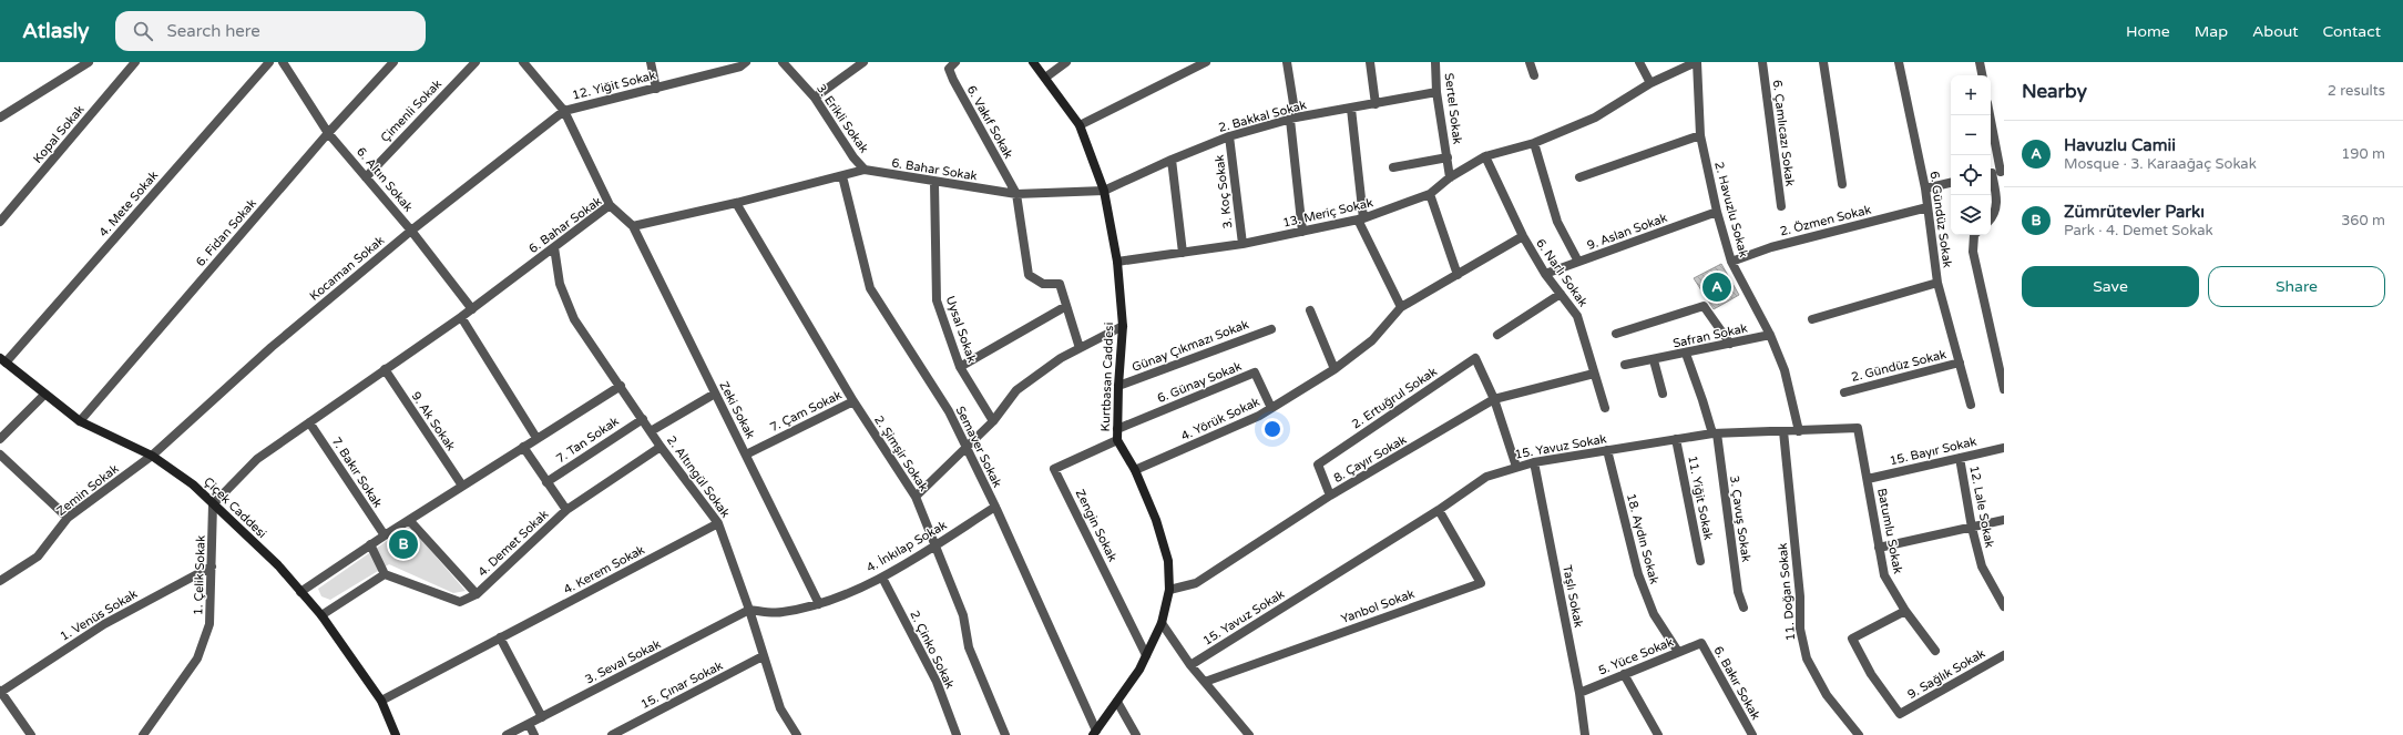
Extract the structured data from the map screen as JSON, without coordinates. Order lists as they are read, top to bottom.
{
  "streets": {
    "main road": ["Kurtbasan Caddesi", "Çiçek Caddesi"],
    "street": [
      "12. Yiğit Sokak",
      "Sertel Sokak",
      "Çimenli Sokak",
      "2. Bakkal Sokak",
      "3. Erikli Sokak",
      "6. Vakıf Sokak",
      "6. Çamlıcazı Sokak",
      "Kopal Sokak",
      "6. Bahar Sokak",
      "6. Altın Sokak",
      "3. Koç Sokak",
      "4. Mete Sokak",
      "2. Havuzlu Sokak",
      "13. Meriç Sokak",
      "6. Gündüz Sokak",
      "2. Özmen Sokak",
      "9. Aslan Sokak",
      "6. Fidan Sokak",
      "Kocaman Sokak",
      "6. Narlı Sokak",
      "Uysal Sokak",
      "Safran Sokak",
      "Günay Çıkmazı Sokak",
      "2. Gündüz Sokak",
      "6. Günay Sokak",
      "2. Ertuğrul Sokak",
      "Zeki Sokak",
      "7. Çam Sokak",
      "4. Yörük Sokak",
      "9. Ak Sokak",
      "7. Tan Sokak",
      "Semaver Sokak",
      "15. Yavuz Sokak",
      "15. Bayır Sokak",
      "2. Şimşir Sokak",
      "8. Çayır Sokak",
      "7. Bakır Sokak",
      "2. Altıngül Sokak",
      "Zemin Sokak",
      "11. Yiğit Sokak",
      "12. Lale Sokak",
      "3. Çavuş Sokak",
      "Zengin Sokak",
      "Batumlu Sokak",
      "18. Aydın Sokak",
      "4. Demet Sokak",
      "4. İnkılap Sokak",
      "4. Kerem Sokak",
      "1. Çelik Sokak",
      "11. Doğan Sokak",
      "Taşlı Sokak",
      "Yanbol Sokak",
      "1. Venüs Sokak",
      "2. Çinko Sokak",
      "5. Yüce Sokak",
      "3. Seval Sokak",
      "9. Sağlık Sokak",
      "6. Bakır Sokak",
      "15. Çınar Sokak"
    ]
  },
  "crossings": [
    ["12. Yiğit Sokak", "Kocaman Sokak"],
    ["Sertel Sokak", "2. Bakkal Sokak"],
    ["Sertel Sokak", "13. Meriç Sokak"],
    ["Çimenli Sokak", "6. Altın Sokak"],
    ["2. Bakkal Sokak", "6. Bahar Sokak"],
    ["2. Bakkal Sokak", "3. Koç Sokak"],
    ["2. Bakkal Sokak", "Kurtbasan Caddesi"],
    ["3. Erikli Sokak", "6. Bahar Sokak"],
    ["6. Vakıf Sokak", "6. Bahar Sokak"],
    ["6. Bahar Sokak", "6. Altın Sokak"],
    ["6. Bahar Sokak", "Uysal Sokak"],
    ["6. Bahar Sokak", "Kurtbasan Caddesi"],
    ["6. Bahar Sokak", "Zeki Sokak"],
    ["6. Bahar Sokak", "9. Ak Sokak"],
    ["6. Bahar Sokak", "Semaver Sokak"],
    ["6. Bahar Sokak", "2. Şimşir Sokak"],
    ["6. Bahar Sokak", "7. Bakır Sokak"],
    ["6. Bahar Sokak", "2. Altıngül Sokak"],
    ["6. Bahar Sokak", "Çiçek Caddesi"],
    ["6. Bahar Sokak", "1. Çelik Sokak"],
    ["6. Altın Sokak", "6. Fidan Sokak"],
    ["6. Altın Sokak", "Kocaman Sokak"],
    ["3. Koç Sokak", "13. Meriç Sokak"],
    ["4. Mete Sokak", "Çiçek Caddesi"],
    ["2. Havuzlu Sokak", "13. Meriç Sokak"],
    ["2. Havuzlu Sokak", "2. Özmen Sokak"],
    ["2. Havuzlu Sokak", "9. Aslan Sokak"],
    ["2. Havuzlu Sokak", "Safran Sokak"],
    ["2. Havuzlu Sokak", "15. Yavuz Sokak"],
    ["13. Meriç Sokak", "6. Narlı Sokak"],
    ["13. Meriç Sokak", "Kurtbasan Caddesi"],
    ["6. Gündüz Sokak", "2. Özmen Sokak"],
    ["6. Gündüz Sokak", "2. Gündüz Sokak"],
    ["9. Aslan Sokak", "6. Narlı Sokak"],
    ["6. Fidan Sokak", "Çiçek Caddesi"],
    ["Kocaman Sokak", "Zemin Sokak"],
    ["Kocaman Sokak", "Çiçek Caddesi"],
    ["6. Narlı Sokak", "4. Yörük Sokak"],
    ["6. Narlı Sokak", "8. Çayır Sokak"],
    ["Safran Sokak", "3. Çavuş Sokak"],
    ["Günay Çıkmazı Sokak", "Kurtbasan Caddesi"],
    ["Kurtbasan Caddesi", "6. Günay Sokak"],
    ["Kurtbasan Caddesi", "4. Yörük Sokak"],
    ["Kurtbasan Caddesi", "Semaver Sokak"],
    ["Kurtbasan Caddesi", "8. Çayır Sokak"],
    ["Kurtbasan Caddesi", "Zengin Sokak"],
    ["6. Günay Sokak", "4. Yörük Sokak"],
    ["2. Ertuğrul Sokak", "8. Çayır Sokak"],
    ["Zeki Sokak", "7. Çam Sokak"],
    ["Zeki Sokak", "4. İnkılap Sokak"],
    ["7. Çam Sokak", "2. Şimşir Sokak"],
    ["7. Tan Sokak", "2. Altıngül Sokak"],
    ["7. Tan Sokak", "4. Demet Sokak"],
    ["Semaver Sokak", "4. İnkılap Sokak"],
    ["15. Yavuz Sokak", "11. Yiğit Sokak"],
    ["15. Yavuz Sokak", "3. Çavuş Sokak"],
    ["15. Yavuz Sokak", "Batumlu Sokak"],
    ["15. Yavuz Sokak", "18. Aydın Sokak"],
    ["15. Yavuz Sokak", "11. Doğan Sokak"],
    ["15. Yavuz Sokak", "Taşlı Sokak"],
    ["15. Yavuz Sokak", "Yanbol Sokak"],
    ["15. Bayır Sokak", "12. Lale Sokak"],
    ["15. Bayır Sokak", "Batumlu Sokak"],
    ["2. Şimşir Sokak", "4. İnkılap Sokak"],
    ["2. Altıngül Sokak", "4. Demet Sokak"],
    ["2. Altıngül Sokak", "4. İnkılap Sokak"],
    ["2. Altıngül Sokak", "4. Kerem Sokak"],
    ["2. Altıngül Sokak", "3. Seval Sokak"],
    ["2. Altıngül Sokak", "15. Çınar Sokak"],
    ["Zemin Sokak", "Çiçek Caddesi"],
    ["Çiçek Caddesi", "4. Kerem Sokak"],
    ["Çiçek Caddesi", "1. Çelik Sokak"],
    ["Batumlu Sokak", "9. Sağlık Sokak"],
    ["18. Aydın Sokak", "5. Yüce Sokak"],
    ["4. İnkılap Sokak", "2. Çinko Sokak"],
    ["4. İnkılap Sokak", "3. Seval Sokak"],
    ["1. Çelik Sokak", "1. Venüs Sokak"],
    ["Taşlı Sokak", "5. Yüce Sokak"],
    ["5. Yüce Sokak", "6. Bakır Sokak"]
  ],
  "page": {
    "header": "Atlasly",
    "search": "Search here",
    "nav": [
      "Home",
      "Map",
      "About",
      "Contact"
    ],
    "heading": ["Nearby", "2 results"],
    "map_buttons": ["+", "−"],
    "list": [
      {
        "mark": "A",
        "name": "Havuzlu Camii",
        "note": "Mosque · 3. Karaağaç Sokak",
        "value": "190 m"
      },
      {
        "mark": "B",
        "name": "Zümrütevler Parkı",
        "note": "Park · 4. Demet Sokak",
        "value": "360 m"
      }
    ],
    "buttons": ["Save", "Share"],
    "pins": ["A", "B"]
  }
}
